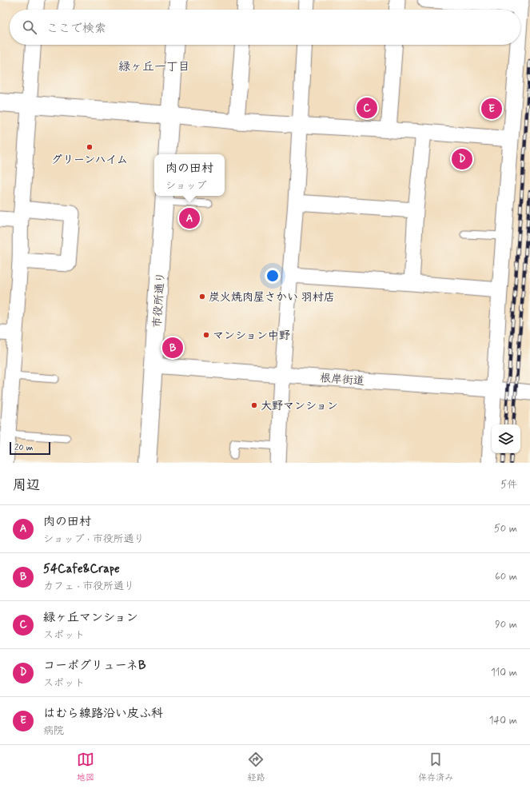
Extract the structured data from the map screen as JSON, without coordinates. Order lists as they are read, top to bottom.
{
  "streets": {
    "street": ["市役所通り", "根岸街道"]
  },
  "crossings": [
    ["市役所通り", "根岸街道"]
  ],
  "districts": ["緑ヶ丘一丁目"],
  "places": [
    "グリーンハイム",
    "炭火焼肉屋さかい 羽村店",
    "マンション中野",
    "大野マンション"
  ],
  "scale_bar": "20 m",
  "page": {
    "search": "ここで検索",
    "pins": [
      "C",
      "E",
      "D",
      "A",
      "B"
    ],
    "popup": ["肉の田村", "ショップ"],
    "scale": "20 m",
    "heading": ["周辺", "5件"],
    "list": [
      {
        "mark": "A",
        "name": "肉の田村",
        "note": "ショップ · 市役所通り",
        "value": "50 m"
      },
      {
        "mark": "B",
        "name": "54Cafe&Crape",
        "note": "カフェ · 市役所通り",
        "value": "60 m"
      },
      {
        "mark": "C",
        "name": "緑ヶ丘マンション",
        "note": "スポット",
        "value": "90 m"
      },
      {
        "mark": "D",
        "name": "コーポグリューネB",
        "note": "スポット",
        "value": "110 m"
      },
      {
        "mark": "E",
        "name": "はむら線路沿い皮ふ科",
        "note": "病院",
        "value": "140 m"
      }
    ],
    "nav": ["地図", "経路", "保存済み"]
  }
}
